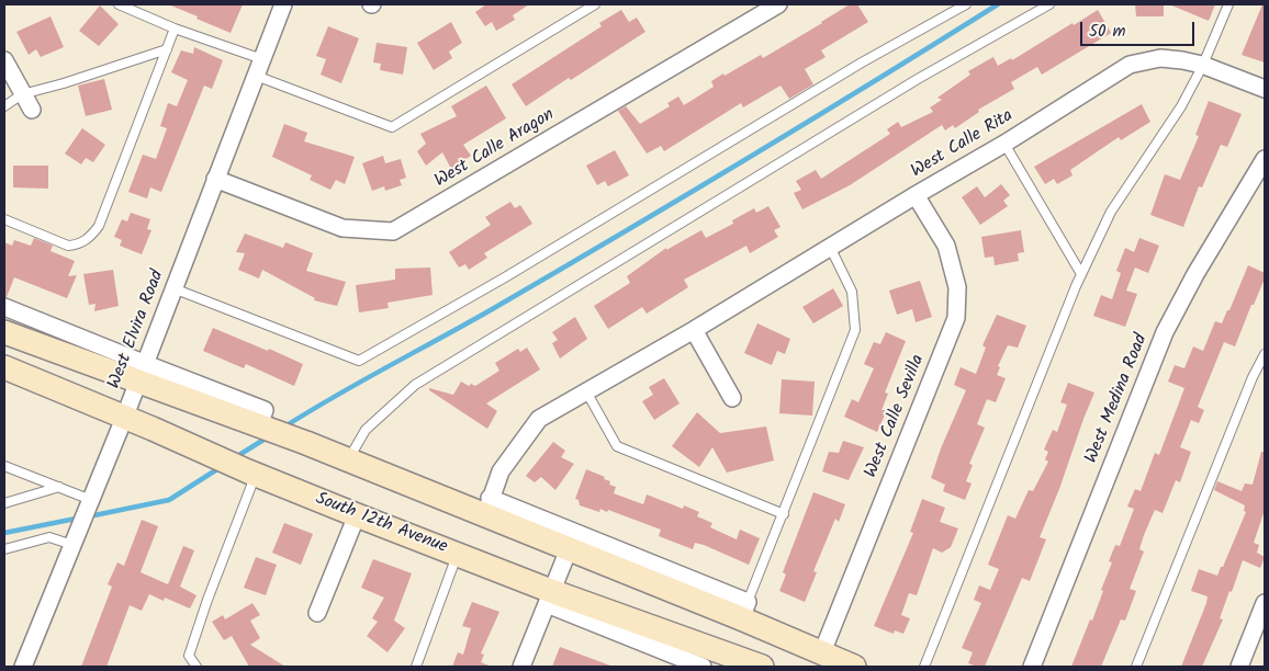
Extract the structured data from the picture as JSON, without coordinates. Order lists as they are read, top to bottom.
{
  "streets": {
    "street": [
      "West Calle Rita",
      "West Calle Aragon",
      "West Elvira Road",
      "West Medina Road",
      "West Calle Sevilla",
      "South 12th Avenue"
    ]
  },
  "crossings": [
    ["West Calle Rita", "West Calle Sevilla"],
    ["West Calle Aragon", "West Elvira Road"],
    ["West Elvira Road", "South 12th Avenue"]
  ],
  "scale_bar": "50 m"
}
